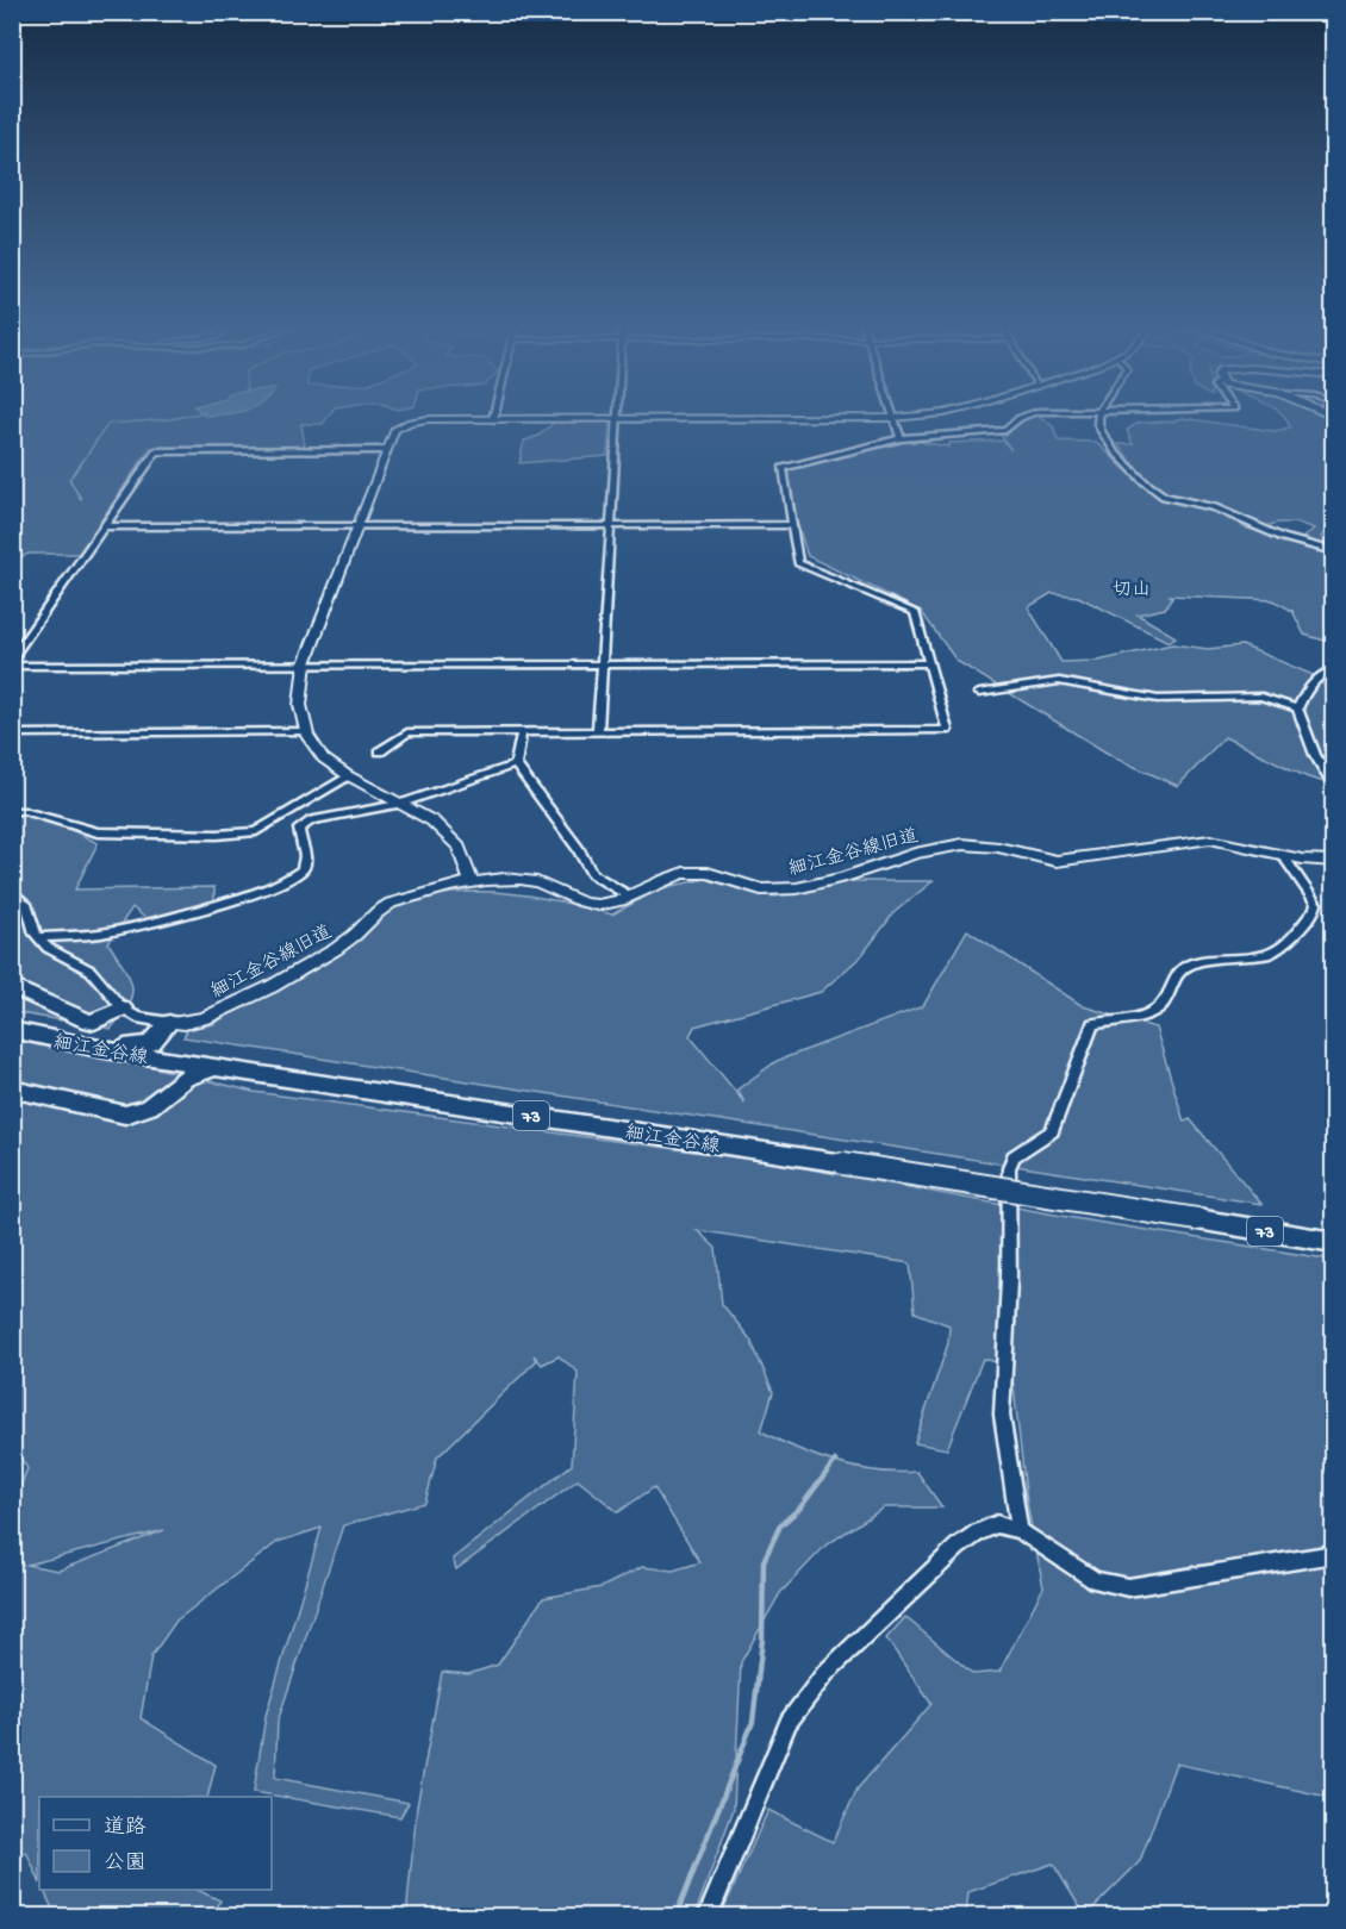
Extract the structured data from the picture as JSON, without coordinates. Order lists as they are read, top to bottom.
{
  "streets": {
    "main road": ["細江金谷線", "73"],
    "street": ["細江金谷線旧道"]
  },
  "districts": ["切山"],
  "legend": ["道路", "公園"]
}
